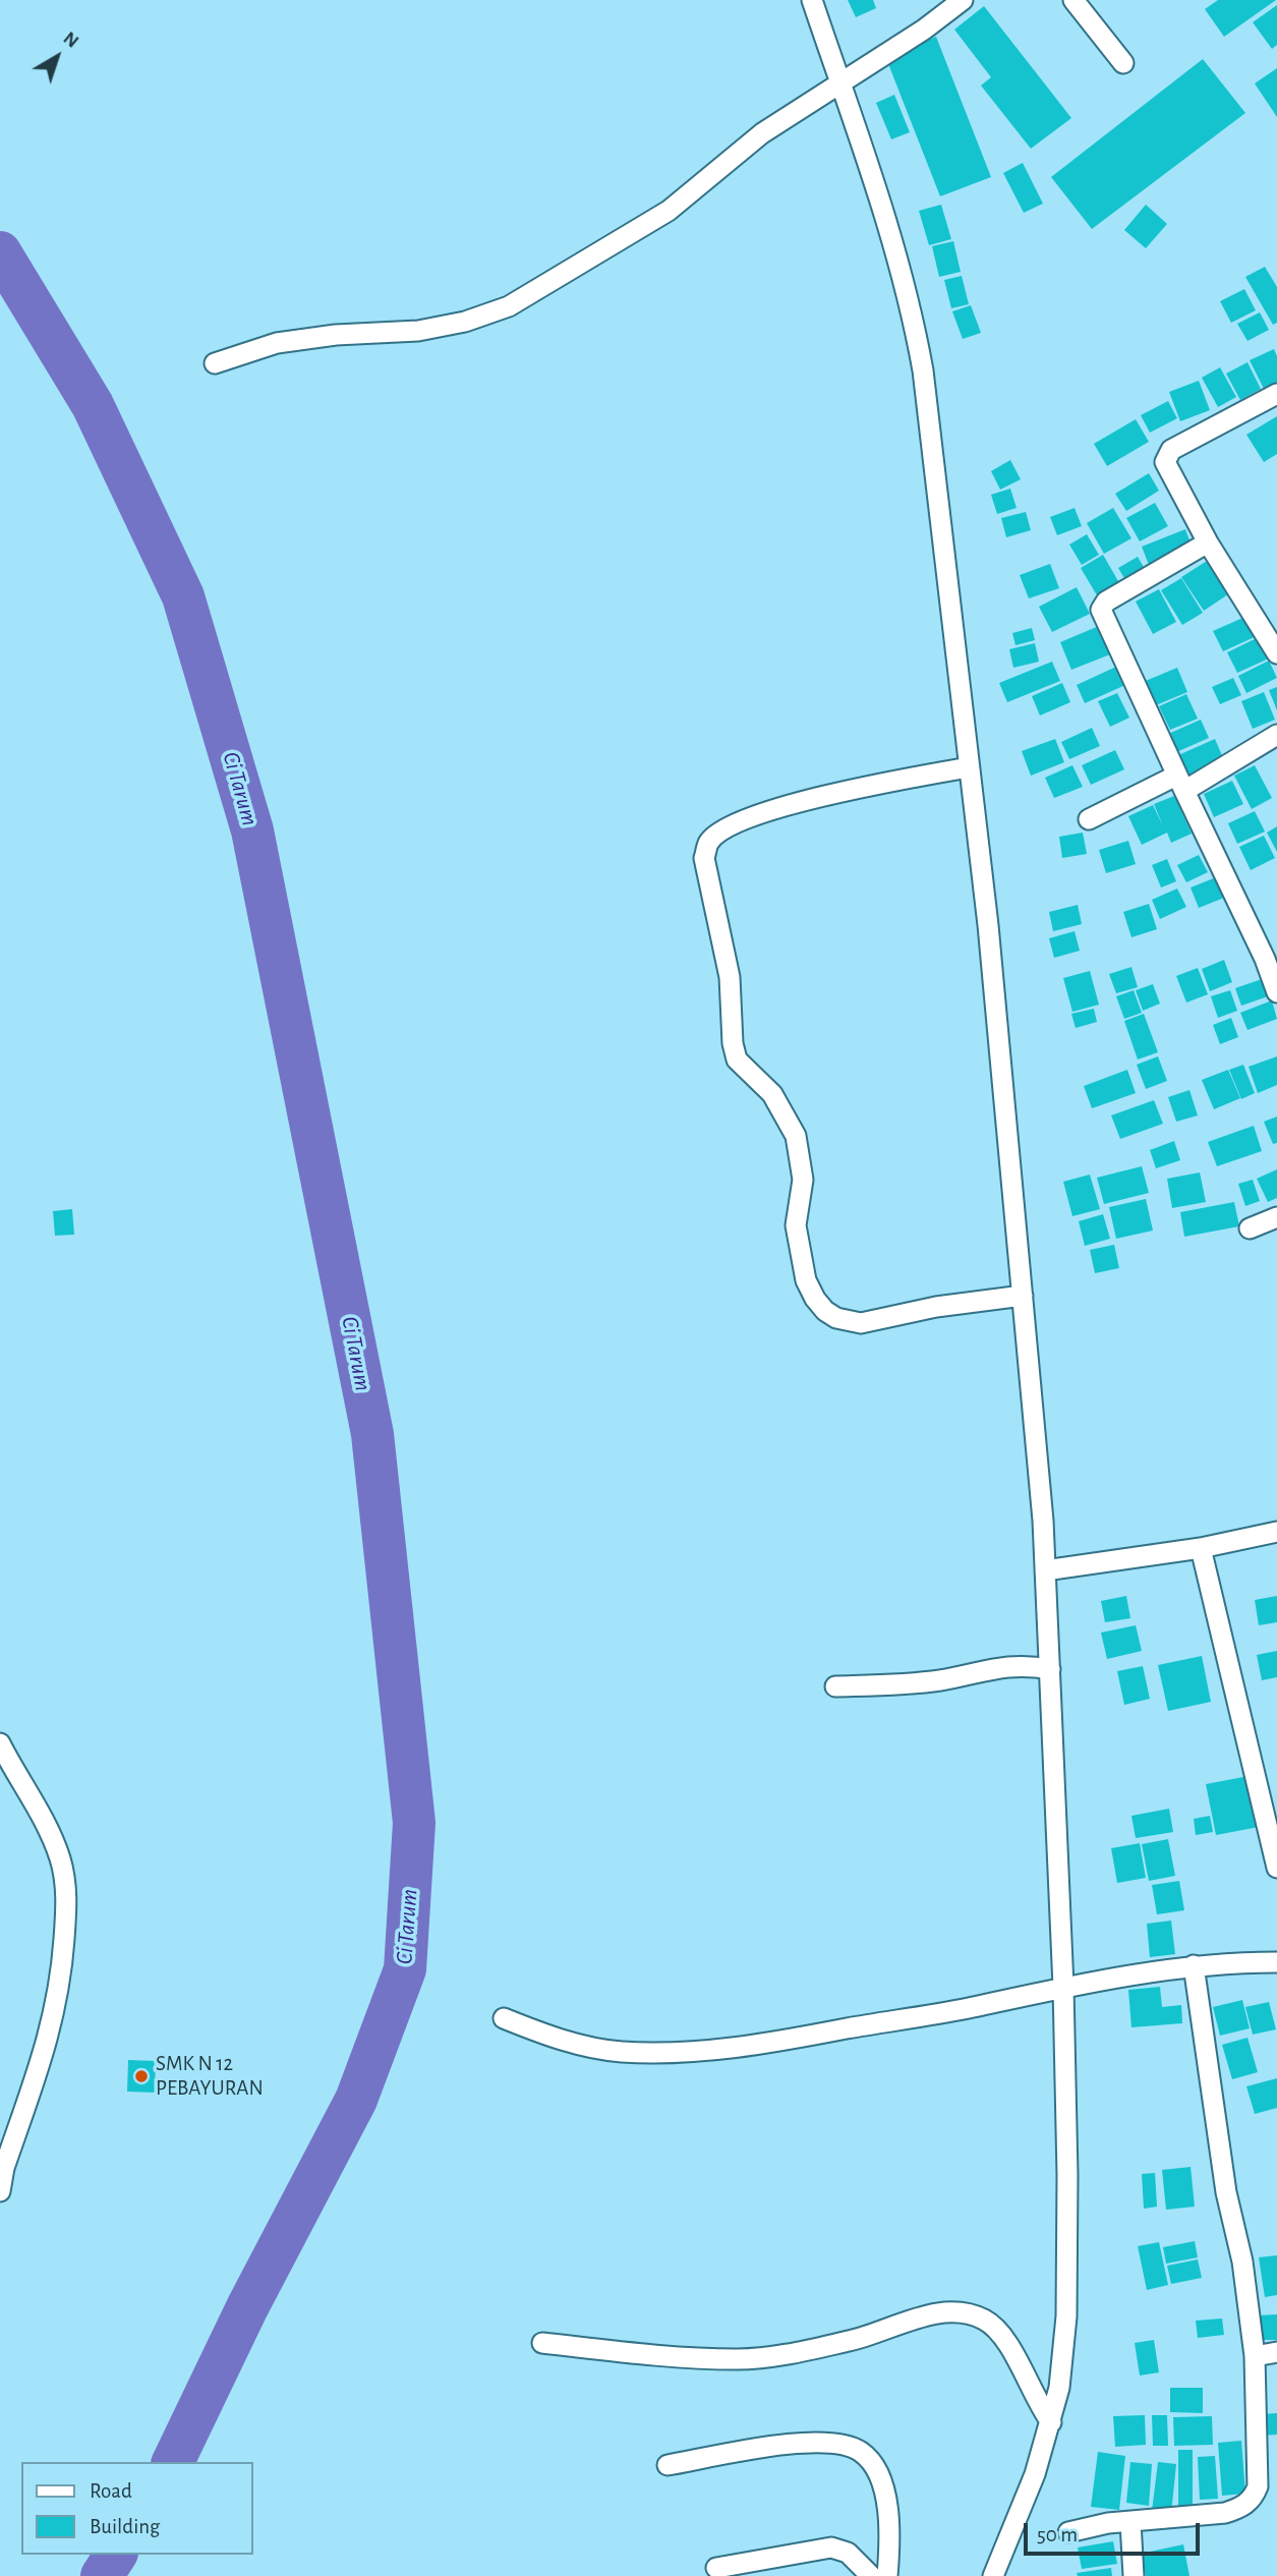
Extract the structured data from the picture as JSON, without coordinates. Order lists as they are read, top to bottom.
{
  "water": ["Ci Tarum"],
  "places": ["SMK N 12 PEBAYURAN"],
  "legend": ["Road", "Building"],
  "scale_bar": "50 m",
  "north": "top right"
}
